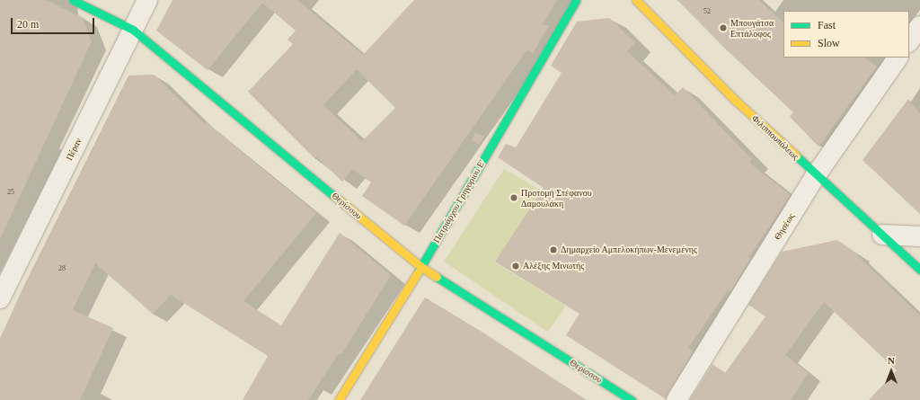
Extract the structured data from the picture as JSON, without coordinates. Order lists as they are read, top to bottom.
{
  "streets": {
    "street": [
      "Φιλιππουπόλεως",
      "Πέραν",
      "Πατριάρχου Γρηγορίου Ε'",
      "Θερίσσου",
      "Θησέως"
    ]
  },
  "crossings": [
    ["Φιλιππουπόλεως", "Θησέως"],
    ["Πέραν", "Θερίσσου"],
    ["Πατριάρχου Γρηγορίου Ε'", "Θερίσσου"]
  ],
  "places": [
    "Μπουγάτσα Επτάλοφος",
    "Προτομή Στέφανου Δαμουλάκη",
    "Δημαρχείο Αμπελοκήπων-Μενεμένης",
    "Αλέξης Μινωτής"
  ],
  "house_numbers": ["52", "25", "28"],
  "legend": ["Fast", "Slow"],
  "scale_bar": "20 m",
  "north": "top"
}
